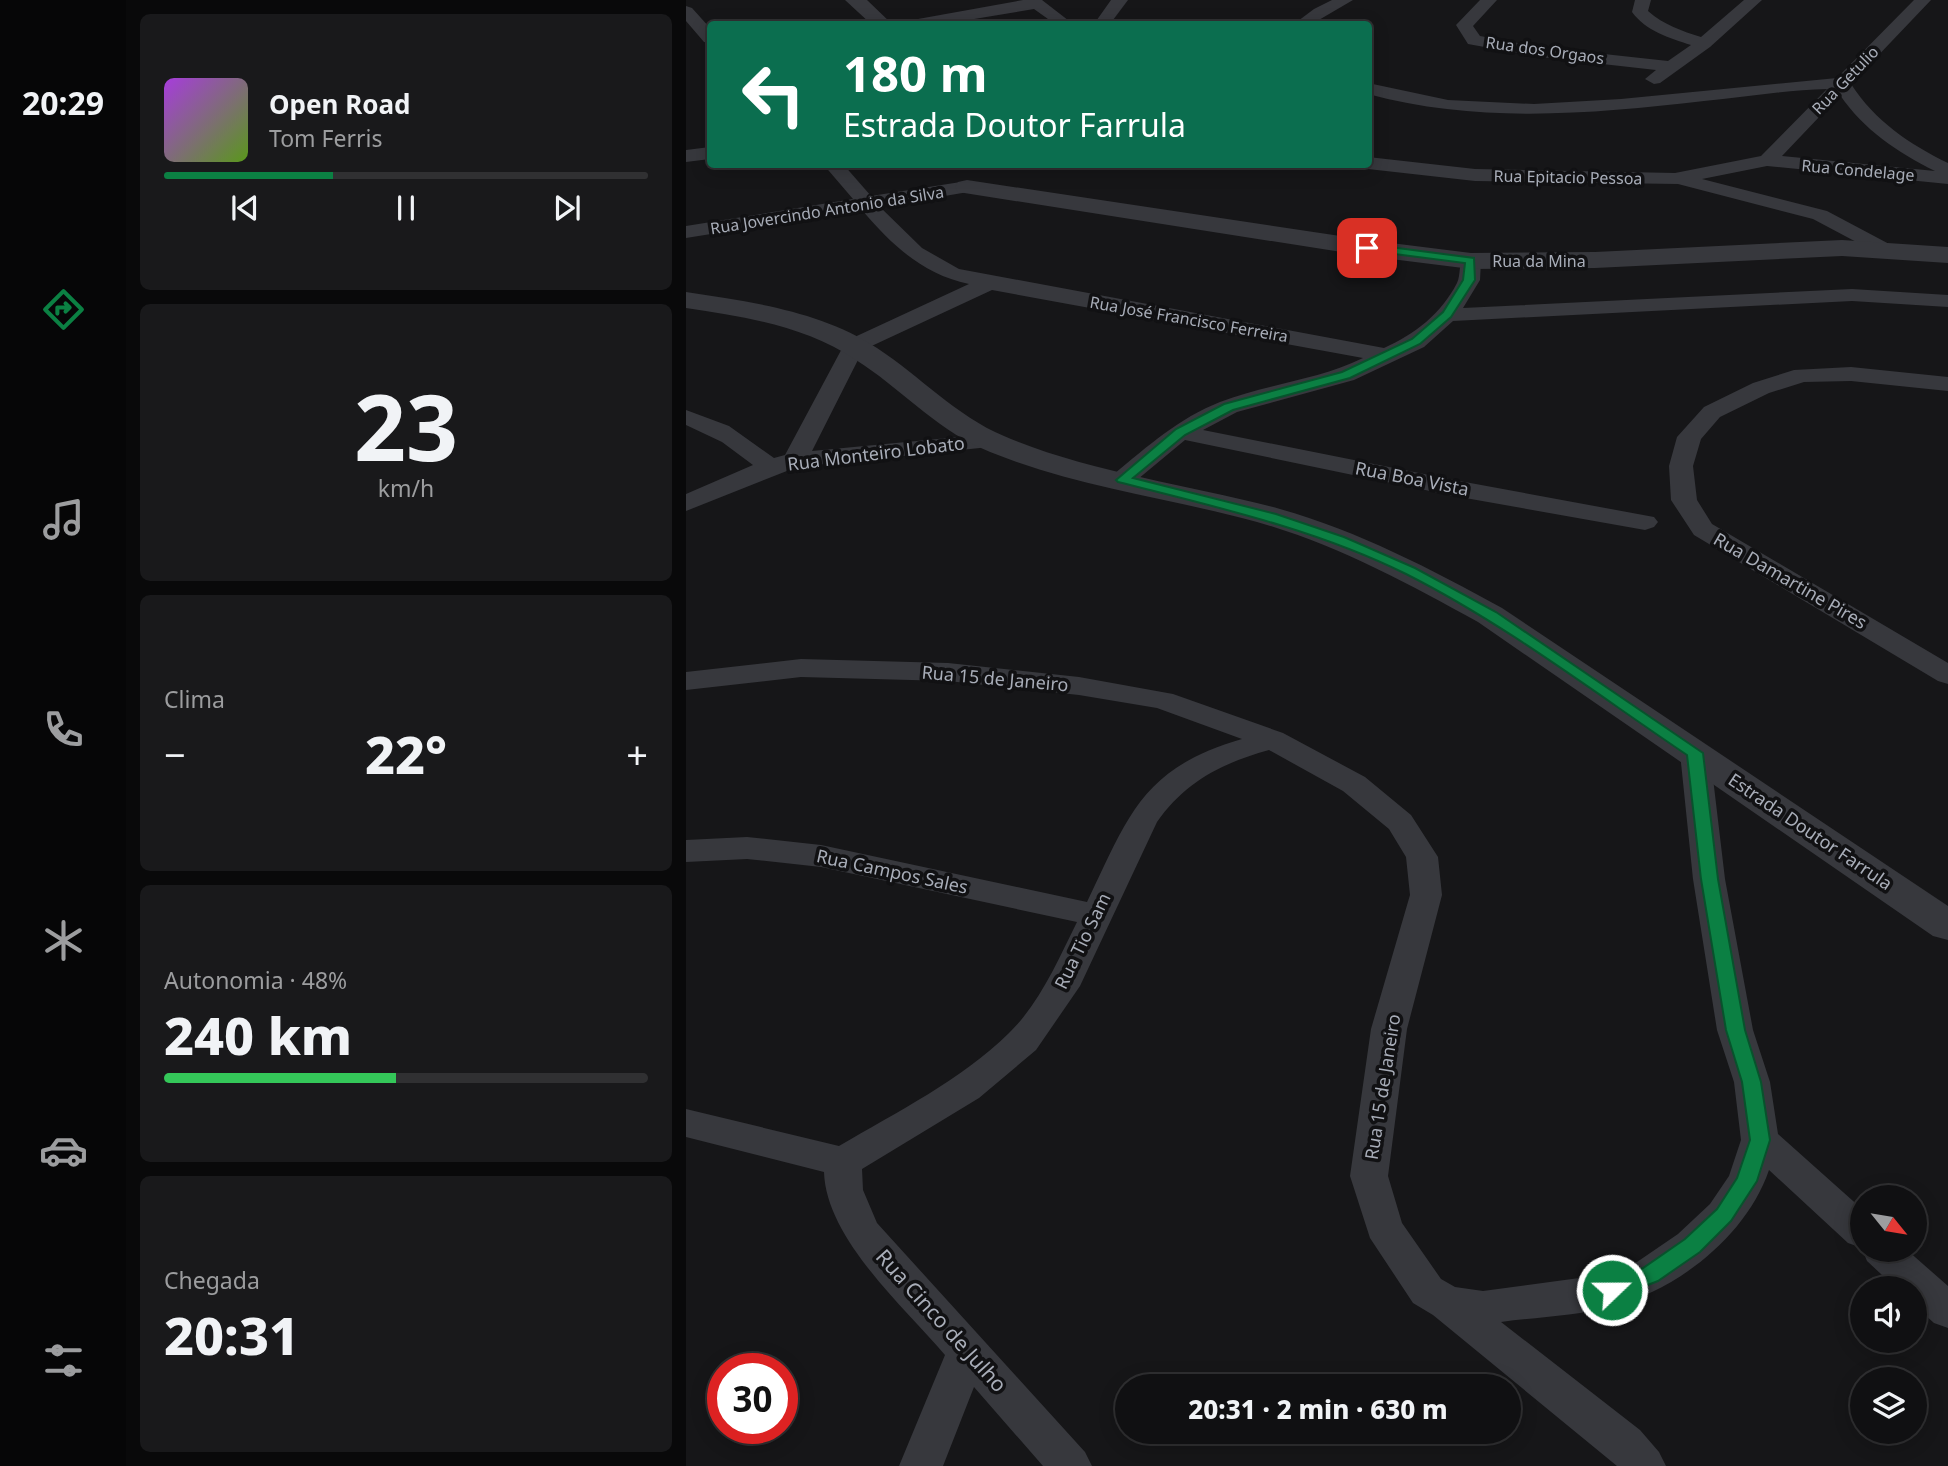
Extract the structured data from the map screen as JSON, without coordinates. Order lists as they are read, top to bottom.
{
  "streets": {
    "street": [
      "Rua dos Orgaos",
      "Rua Getulio",
      "Rua Condelage",
      "Rua Epitacio Pessoa",
      "Rua Jovercindo Antonio da Silva",
      "Rua da Mina",
      "Rua José Francisco Ferreira",
      "Rua Monteiro Lobato",
      "Rua Boa Vista",
      "Rua Damartine Pires",
      "Rua 15 de Janeiro",
      "Estrada Doutor Farrula",
      "Rua Campos Sales",
      "Rua Tio Sam",
      "Rua Cinco de Julho"
    ]
  },
  "crossings": [
    ["Rua Getulio", "Rua Condelage"],
    ["Rua Getulio", "Rua Epitacio Pessoa"],
    ["Rua Condelage", "Rua Epitacio Pessoa"],
    ["Rua Jovercindo Antonio da Silva", "Rua da Mina"],
    ["Rua Jovercindo Antonio da Silva", "Rua José Francisco Ferreira"],
    ["Rua Monteiro Lobato", "Estrada Doutor Farrula"],
    ["Rua 15 de Janeiro", "Estrada Doutor Farrula"],
    ["Rua 15 de Janeiro", "Rua Tio Sam"],
    ["Rua Campos Sales", "Rua Tio Sam"],
    ["Rua Tio Sam", "Rua Cinco de Julho"]
  ],
  "north": "bottom right",
  "page": {
    "tabs": "20:29",
    "turn": ["180 m", "Estrada Doutor Farrula"],
    "song": ["Open Road", "Tom Ferris"],
    "tile": [
      ["23", "km/h"],
      "Clima",
      ["Autonomia · 48%", "240 km"],
      ["Chegada", "20:31"]
    ],
    "heat": ["−", "22°", "+"],
    "limit": "30",
    "trip": "20:31 · 2 min · 630 m"
  }
}
